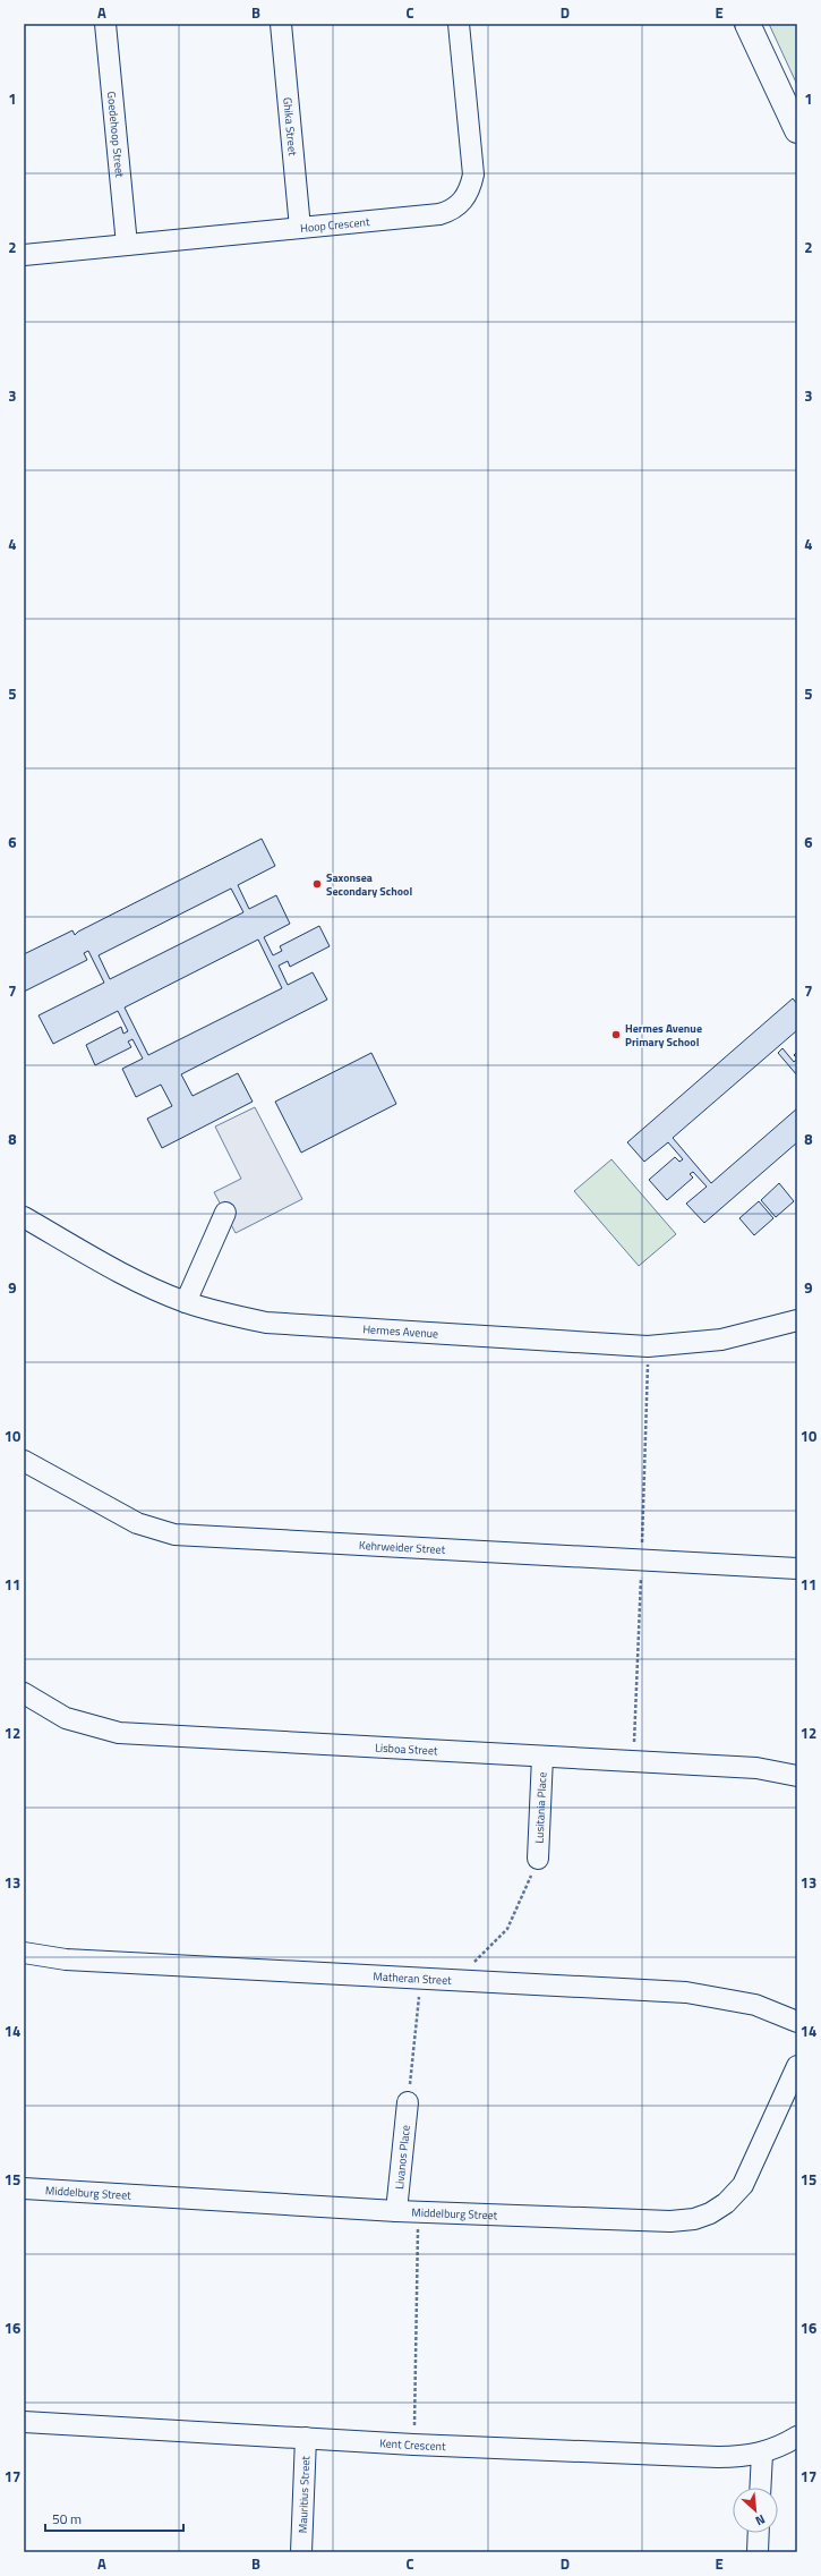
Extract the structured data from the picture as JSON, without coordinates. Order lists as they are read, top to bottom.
{
  "streets": {
    "street": [
      "Ghika Street",
      "Goedehoop Street",
      "Hoop Crescent",
      "Hermes Avenue",
      "Kehrweider Street",
      "Lisboa Street",
      "Lusitania Place",
      "Matheran Street",
      "Livanos Place",
      "Middelburg Street",
      "Kent Crescent",
      "Mauritius Street"
    ]
  },
  "crossings": [
    ["Ghika Street", "Hoop Crescent"],
    ["Goedehoop Street", "Hoop Crescent"],
    ["Lisboa Street", "Lusitania Place"],
    ["Livanos Place", "Middelburg Street"],
    ["Kent Crescent", "Mauritius Street"]
  ],
  "places": ["Saxonsea Secondary School", "Hermes Avenue Primary School"],
  "scale_bar": "50 m",
  "north": "bottom right",
  "grid": {
    "columns": [
      "A",
      "B",
      "C",
      "D",
      "E"
    ],
    "rows": [
      "1",
      "2",
      "3",
      "4",
      "5",
      "6",
      "7",
      "8",
      "9",
      "10",
      "11",
      "12",
      "13",
      "14",
      "15",
      "16",
      "17"
    ]
  }
}
